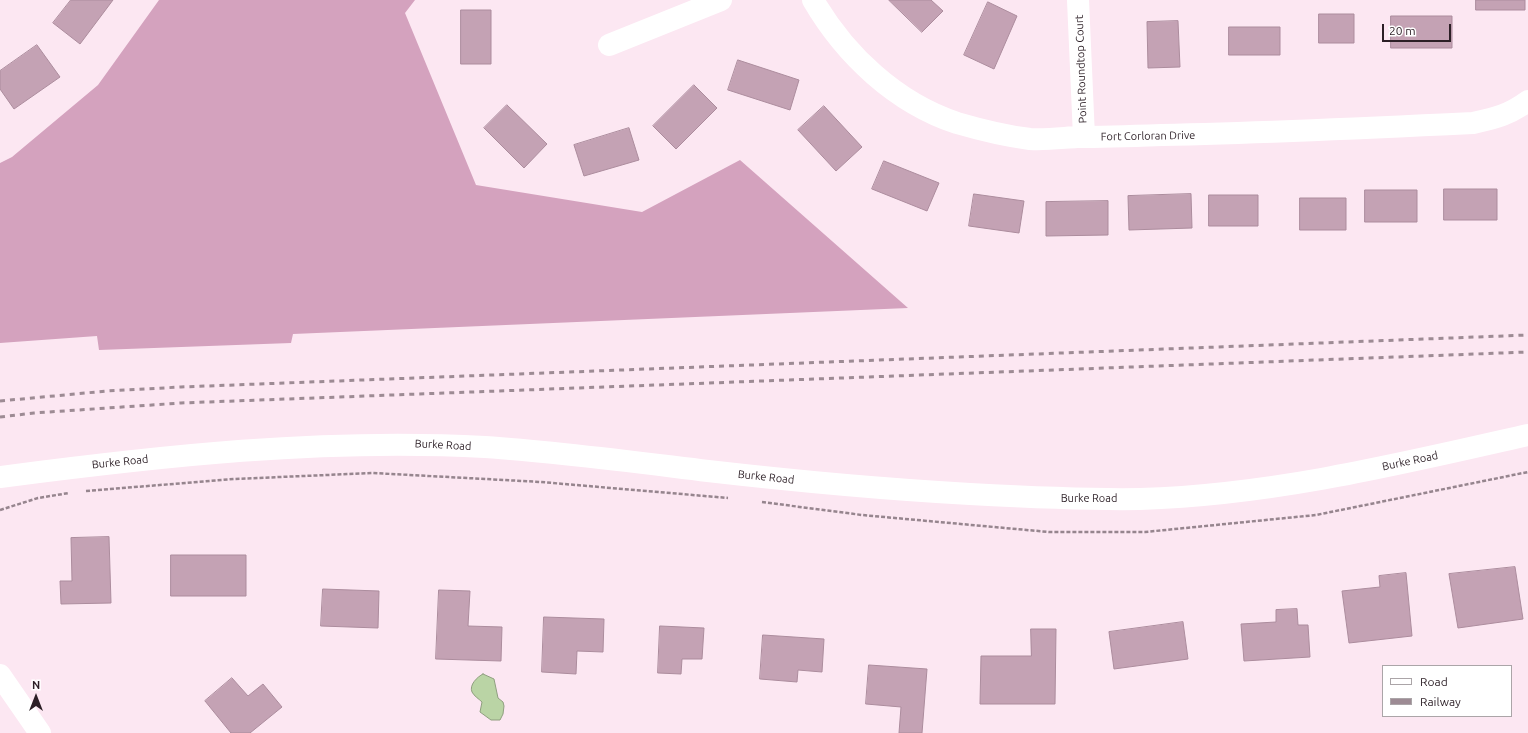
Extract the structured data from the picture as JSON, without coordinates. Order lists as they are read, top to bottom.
{
  "streets": {
    "street": ["Point Roundtop Court", "Fort Corloran Drive", "Burke Road"]
  },
  "crossings": [
    ["Point Roundtop Court", "Fort Corloran Drive"]
  ],
  "legend": ["Road", "Railway"],
  "scale_bar": "20 m",
  "north": "top"
}
